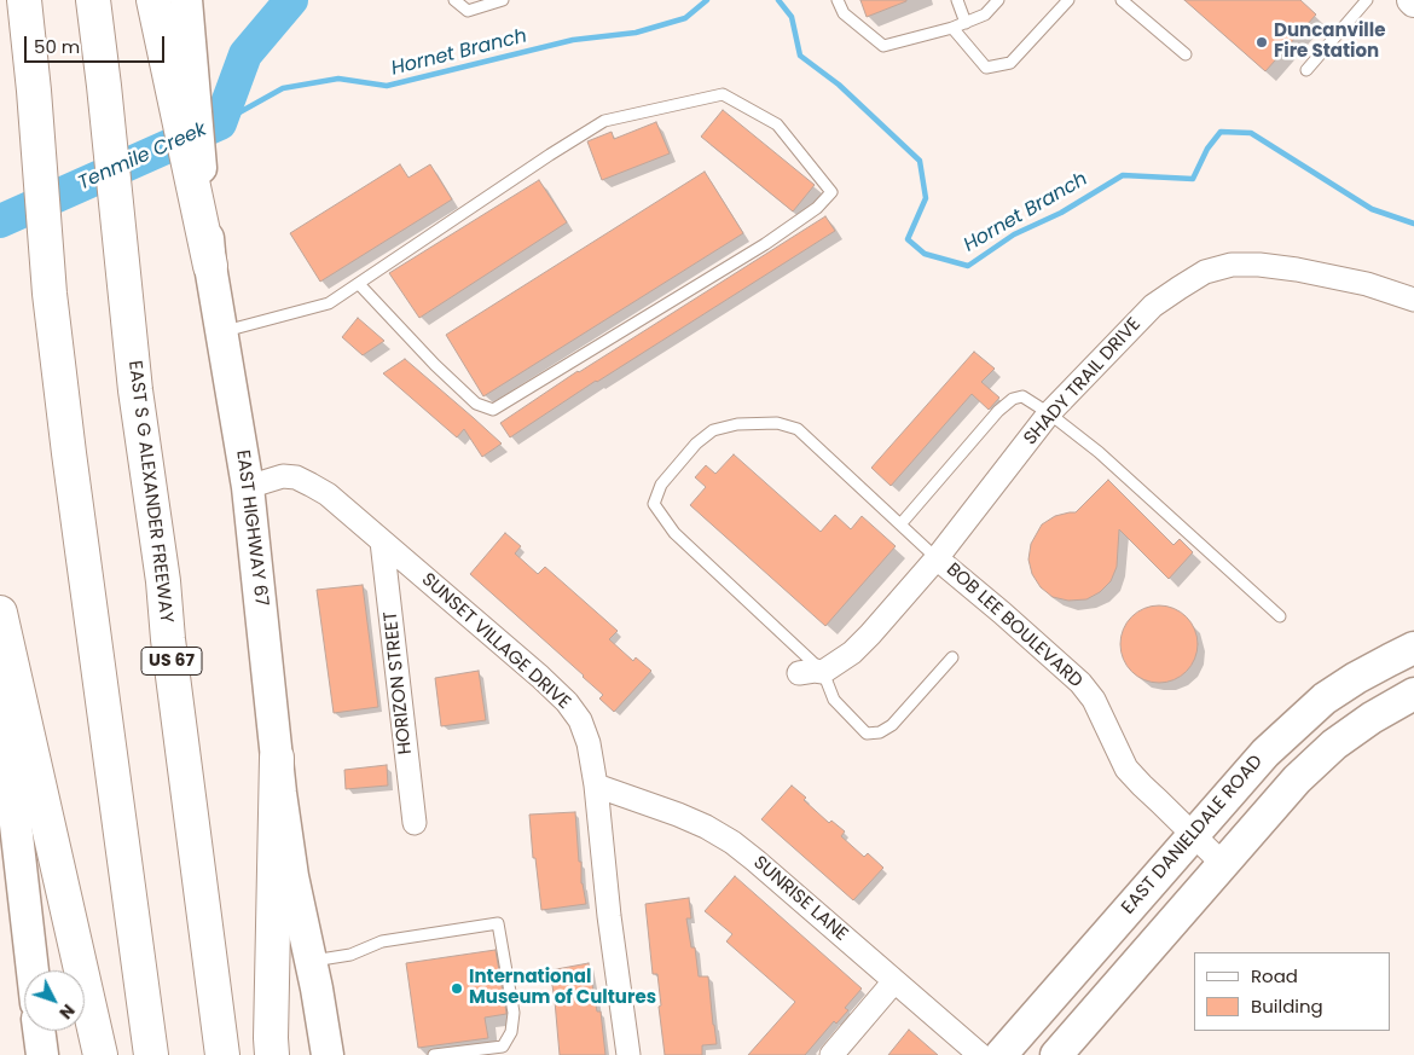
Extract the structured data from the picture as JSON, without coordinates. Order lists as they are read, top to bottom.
{
  "streets": {
    "highway": ["EAST S G ALEXANDER FREEWAY", "US 67"],
    "main road": ["EAST HIGHWAY 67", "EAST DANIELDALE ROAD"],
    "street": [
      "SHADY TRAIL DRIVE",
      "BOB LEE BOULEVARD",
      "SUNSET VILLAGE DRIVE",
      "HORIZON STREET",
      "SUNRISE LANE"
    ]
  },
  "crossings": [
    ["SHADY TRAIL DRIVE", "BOB LEE BOULEVARD"],
    ["EAST HIGHWAY 67", "SUNSET VILLAGE DRIVE"],
    ["BOB LEE BOULEVARD", "EAST DANIELDALE ROAD"],
    ["SUNSET VILLAGE DRIVE", "HORIZON STREET"],
    ["SUNSET VILLAGE DRIVE", "SUNRISE LANE"]
  ],
  "water": ["Hornet Branch", "Tenmile Creek"],
  "places": ["Duncanville Fire Station", "International Museum of Cultures"],
  "legend": ["Road", "Building"],
  "scale_bar": "50 m",
  "north": "bottom right"
}
